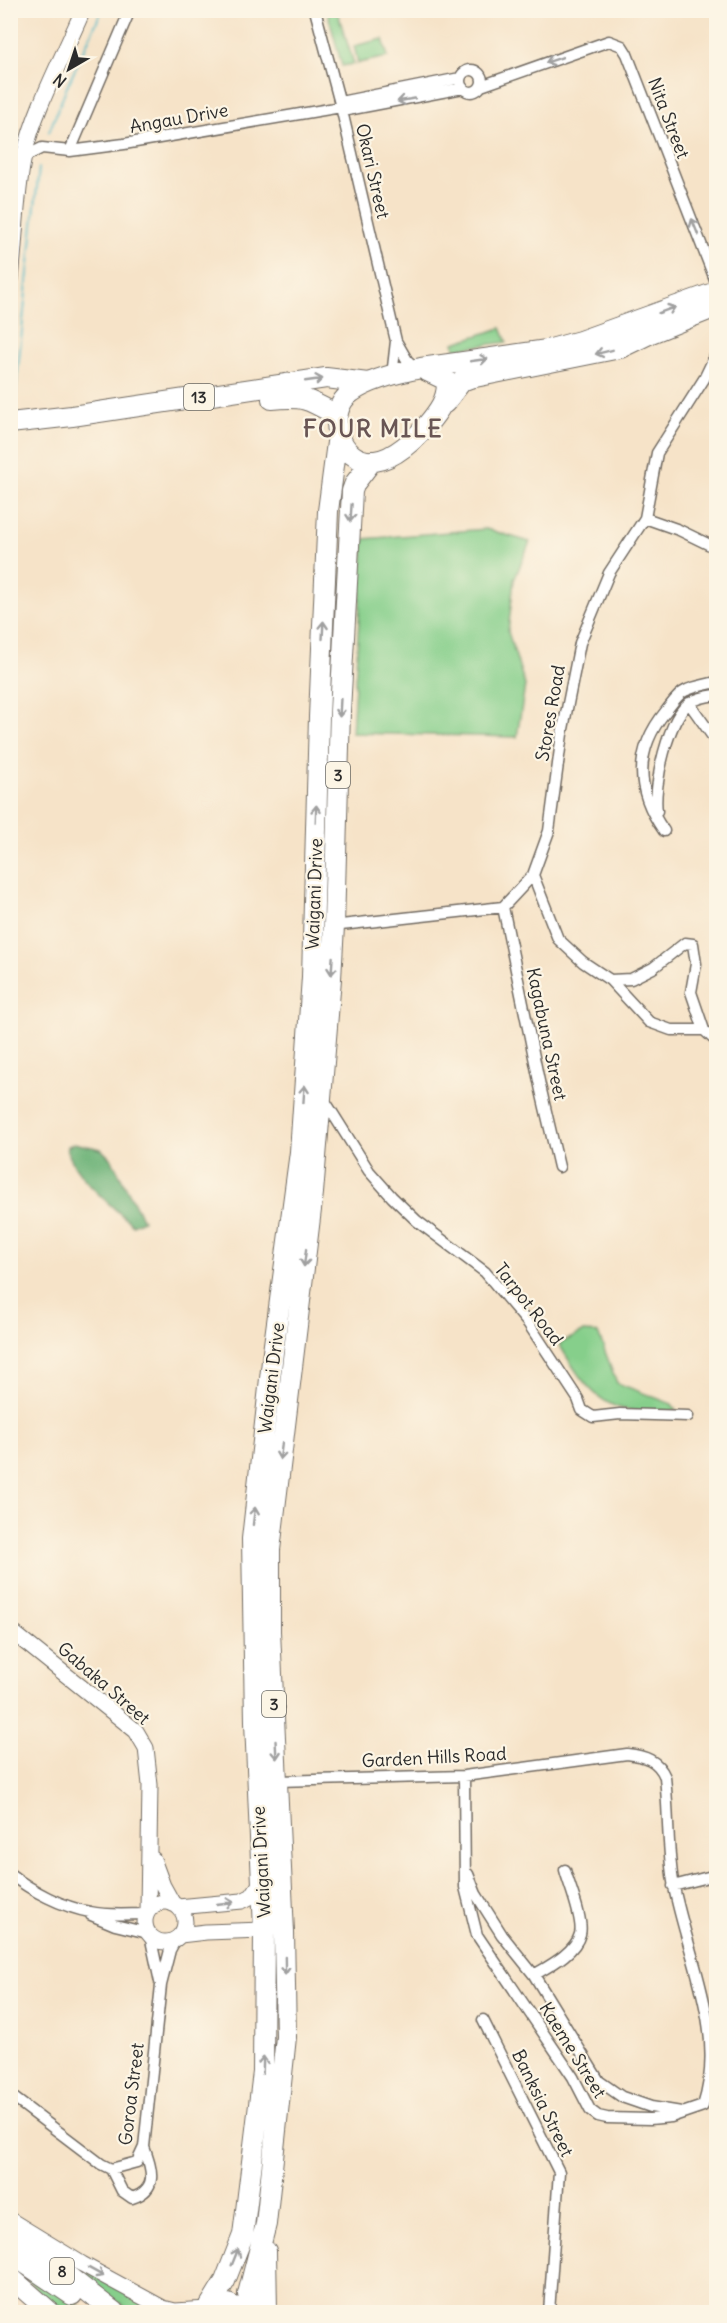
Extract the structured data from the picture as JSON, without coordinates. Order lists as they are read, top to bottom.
{
  "streets": {
    "highway": [
      "13",
      "3",
      "Waigani Drive",
      "8"
    ],
    "street": [
      "Angau Drive",
      "Nita Street",
      "Okari Street",
      "Stores Road",
      "Kagabuna Street",
      "Tarpot Road",
      "Gabaka Street",
      "Garden Hills Road",
      "Kaeme Street",
      "Goroa Street",
      "Banksia Street"
    ]
  },
  "crossings": [
    ["Angau Drive", "Nita Street"],
    ["Angau Drive", "Okari Street"],
    ["Okari Street", "13"],
    ["Okari Street", "Waigani Drive"],
    ["13", "Waigani Drive"],
    ["Stores Road", "Kagabuna Street"],
    ["Waigani Drive", "Tarpot Road"],
    ["Waigani Drive", "Garden Hills Road"],
    ["Gabaka Street", "Goroa Street"],
    ["Garden Hills Road", "Kaeme Street"]
  ],
  "districts": ["FOUR MILE"],
  "north": "bottom left"
}
